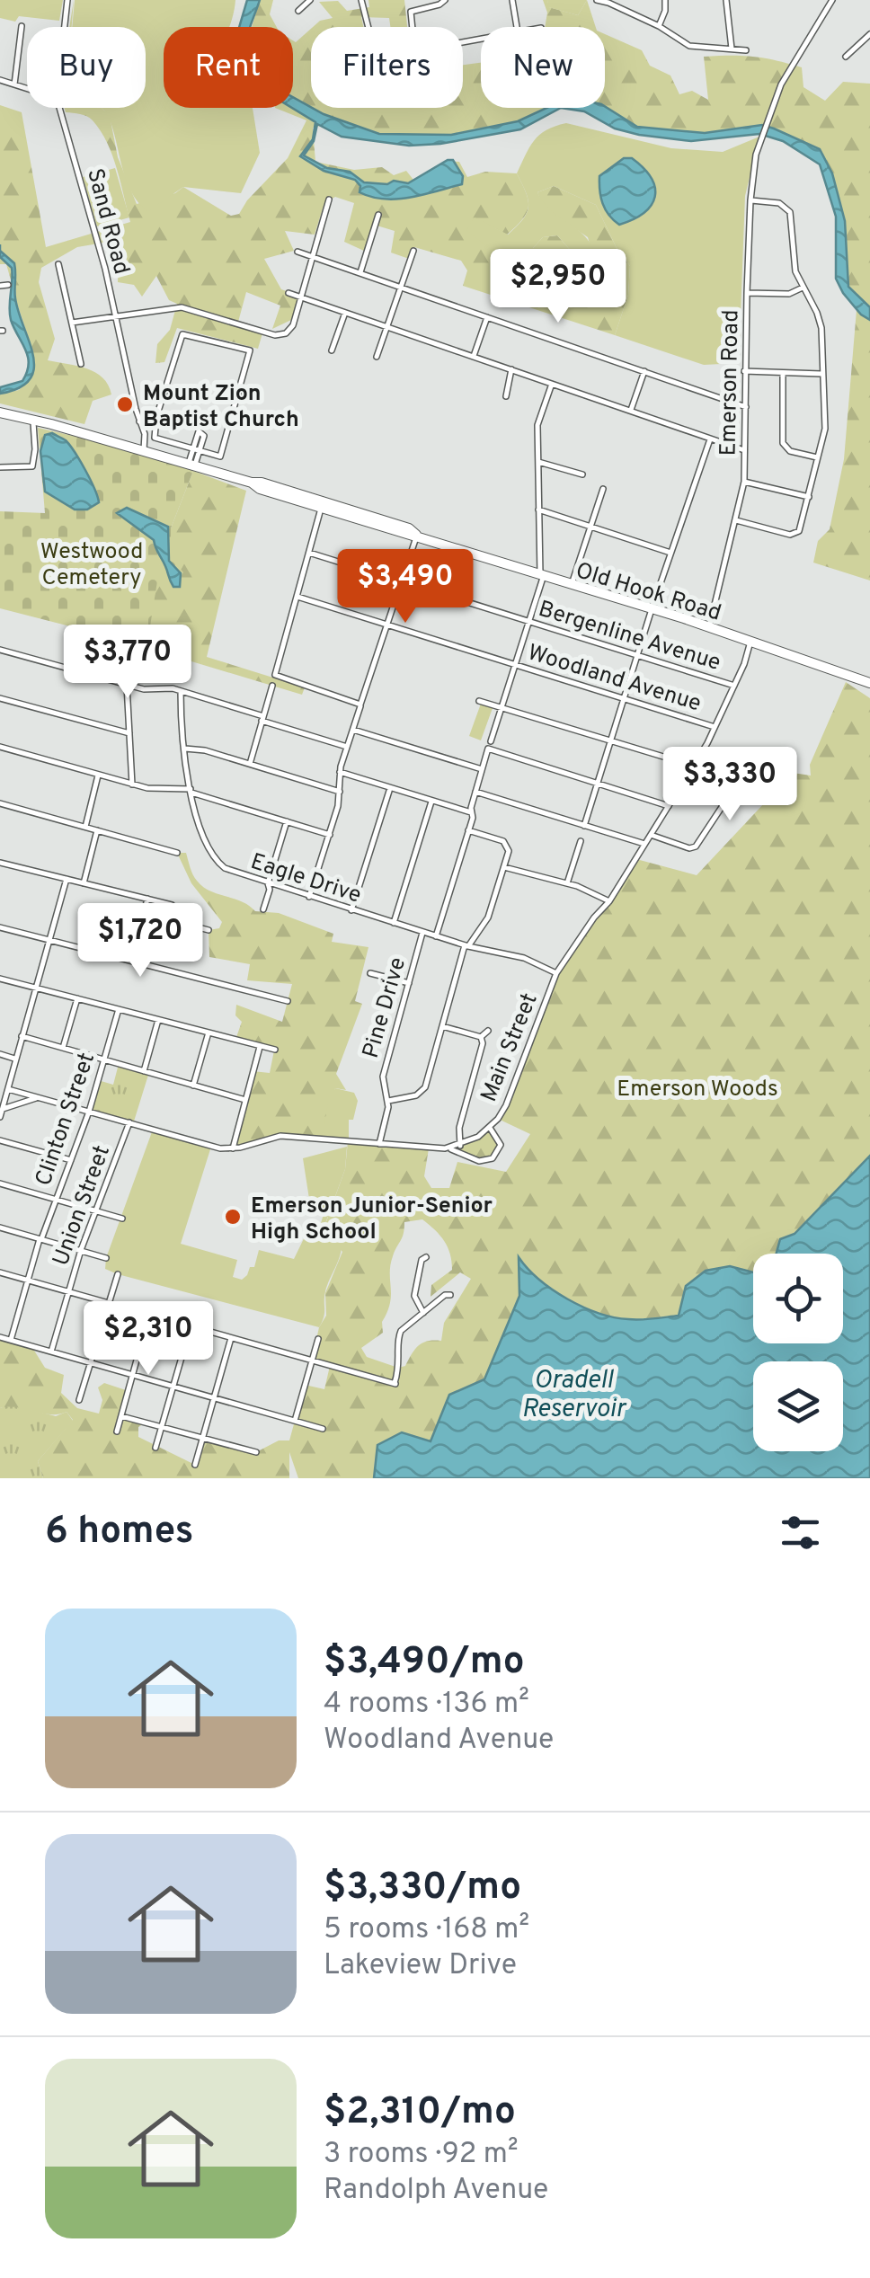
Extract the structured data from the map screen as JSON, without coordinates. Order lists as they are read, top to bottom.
{
  "streets": {
    "main road": ["Old Hook Road"],
    "street": [
      "Sand Road",
      "Emerson Road",
      "Bergenline Avenue",
      "Woodland Avenue",
      "Eagle Drive",
      "Pine Drive",
      "Main Street",
      "Clinton Street",
      "Union Street"
    ]
  },
  "crossings": [
    ["Sand Road", "Old Hook Road"],
    ["Emerson Road", "Old Hook Road"],
    ["Old Hook Road", "Main Street"],
    ["Bergenline Avenue", "Main Street"],
    ["Woodland Avenue", "Main Street"],
    ["Eagle Drive", "Pine Drive"],
    ["Eagle Drive", "Main Street"],
    ["Pine Drive", "Main Street"],
    ["Main Street", "Clinton Street"],
    ["Main Street", "Union Street"]
  ],
  "water": ["Oradell Reservoir"],
  "parks": ["Westwood Cemetery", "Emerson Woods"],
  "places": ["Mount Zion Baptist Church", "Emerson Junior-Senior High School"],
  "page": {
    "chip": [
      "Buy",
      "Rent",
      "Filters",
      "New"
    ],
    "price": [
      "$2,950",
      "$3,490",
      "$3,770",
      "$3,330",
      "$1,720",
      "$2,310"
    ],
    "heading": "6 homes",
    "list": [
      {
        "name": "$3,490/mo",
        "note": "4 rooms · 136 m² · Woodland Avenue"
      },
      {
        "name": "$3,330/mo",
        "note": "5 rooms · 168 m² · Lakeview Drive"
      },
      {
        "name": "$2,310/mo",
        "note": "3 rooms · 92 m² · Randolph Avenue"
      }
    ]
  }
}
